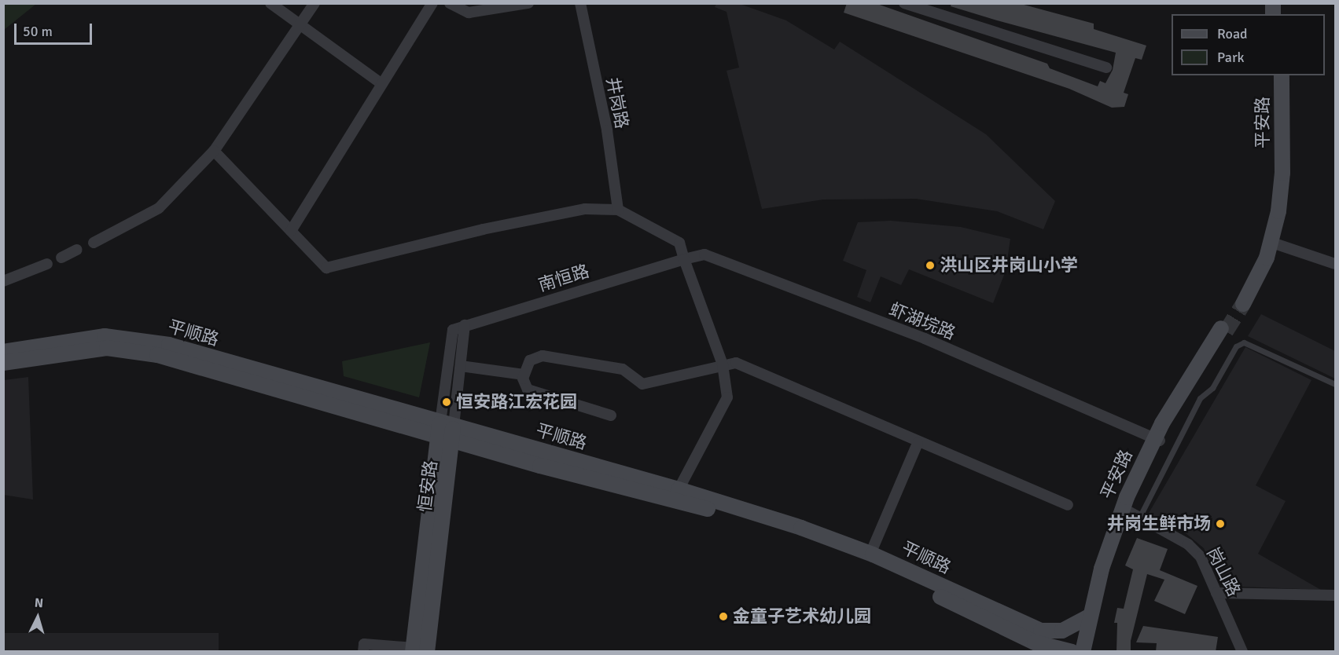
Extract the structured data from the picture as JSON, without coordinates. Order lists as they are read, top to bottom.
{
  "streets": {
    "main road": ["平安路", "平顺路", "恒安路"],
    "street": [
      "井岗路",
      "南恒路",
      "虾湖垸路",
      "岗山路"
    ]
  },
  "crossings": [
    ["平安路", "虾湖垸路"],
    ["平安路", "平顺路"],
    ["平安路", "岗山路"],
    ["南恒路", "虾湖垸路"],
    ["南恒路", "恒安路"],
    ["平顺路", "恒安路"]
  ],
  "places": [
    "洪山区井岗山小学",
    "恒安路江宏花园",
    "井岗生鲜市场",
    "金童子艺术幼儿园"
  ],
  "legend": ["Road", "Park"],
  "scale_bar": "50 m",
  "north": "top"
}
